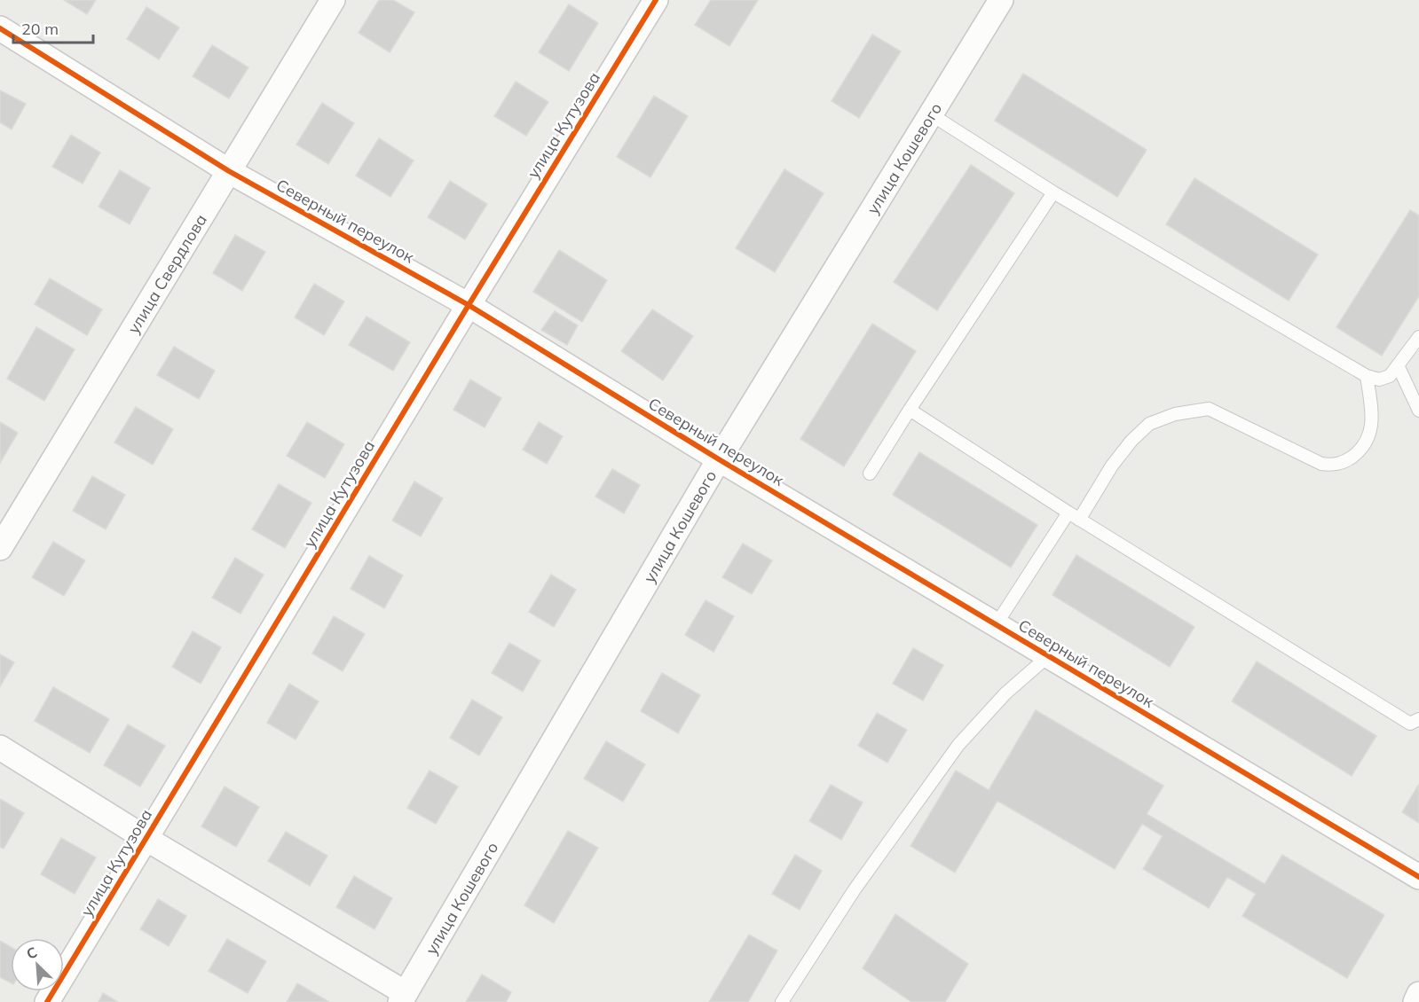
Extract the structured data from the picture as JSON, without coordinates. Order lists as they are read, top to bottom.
{
  "streets": {
    "street": [
      "улица Кутузова",
      "улица Кошевого",
      "Северный переулок",
      "улица Свердлова"
    ]
  },
  "crossings": [
    ["улица Кутузова", "Северный переулок"],
    ["улица Кошевого", "Северный переулок"],
    ["Северный переулок", "улица Свердлова"]
  ],
  "scale_bar": "20 m",
  "north": "top left"
}
